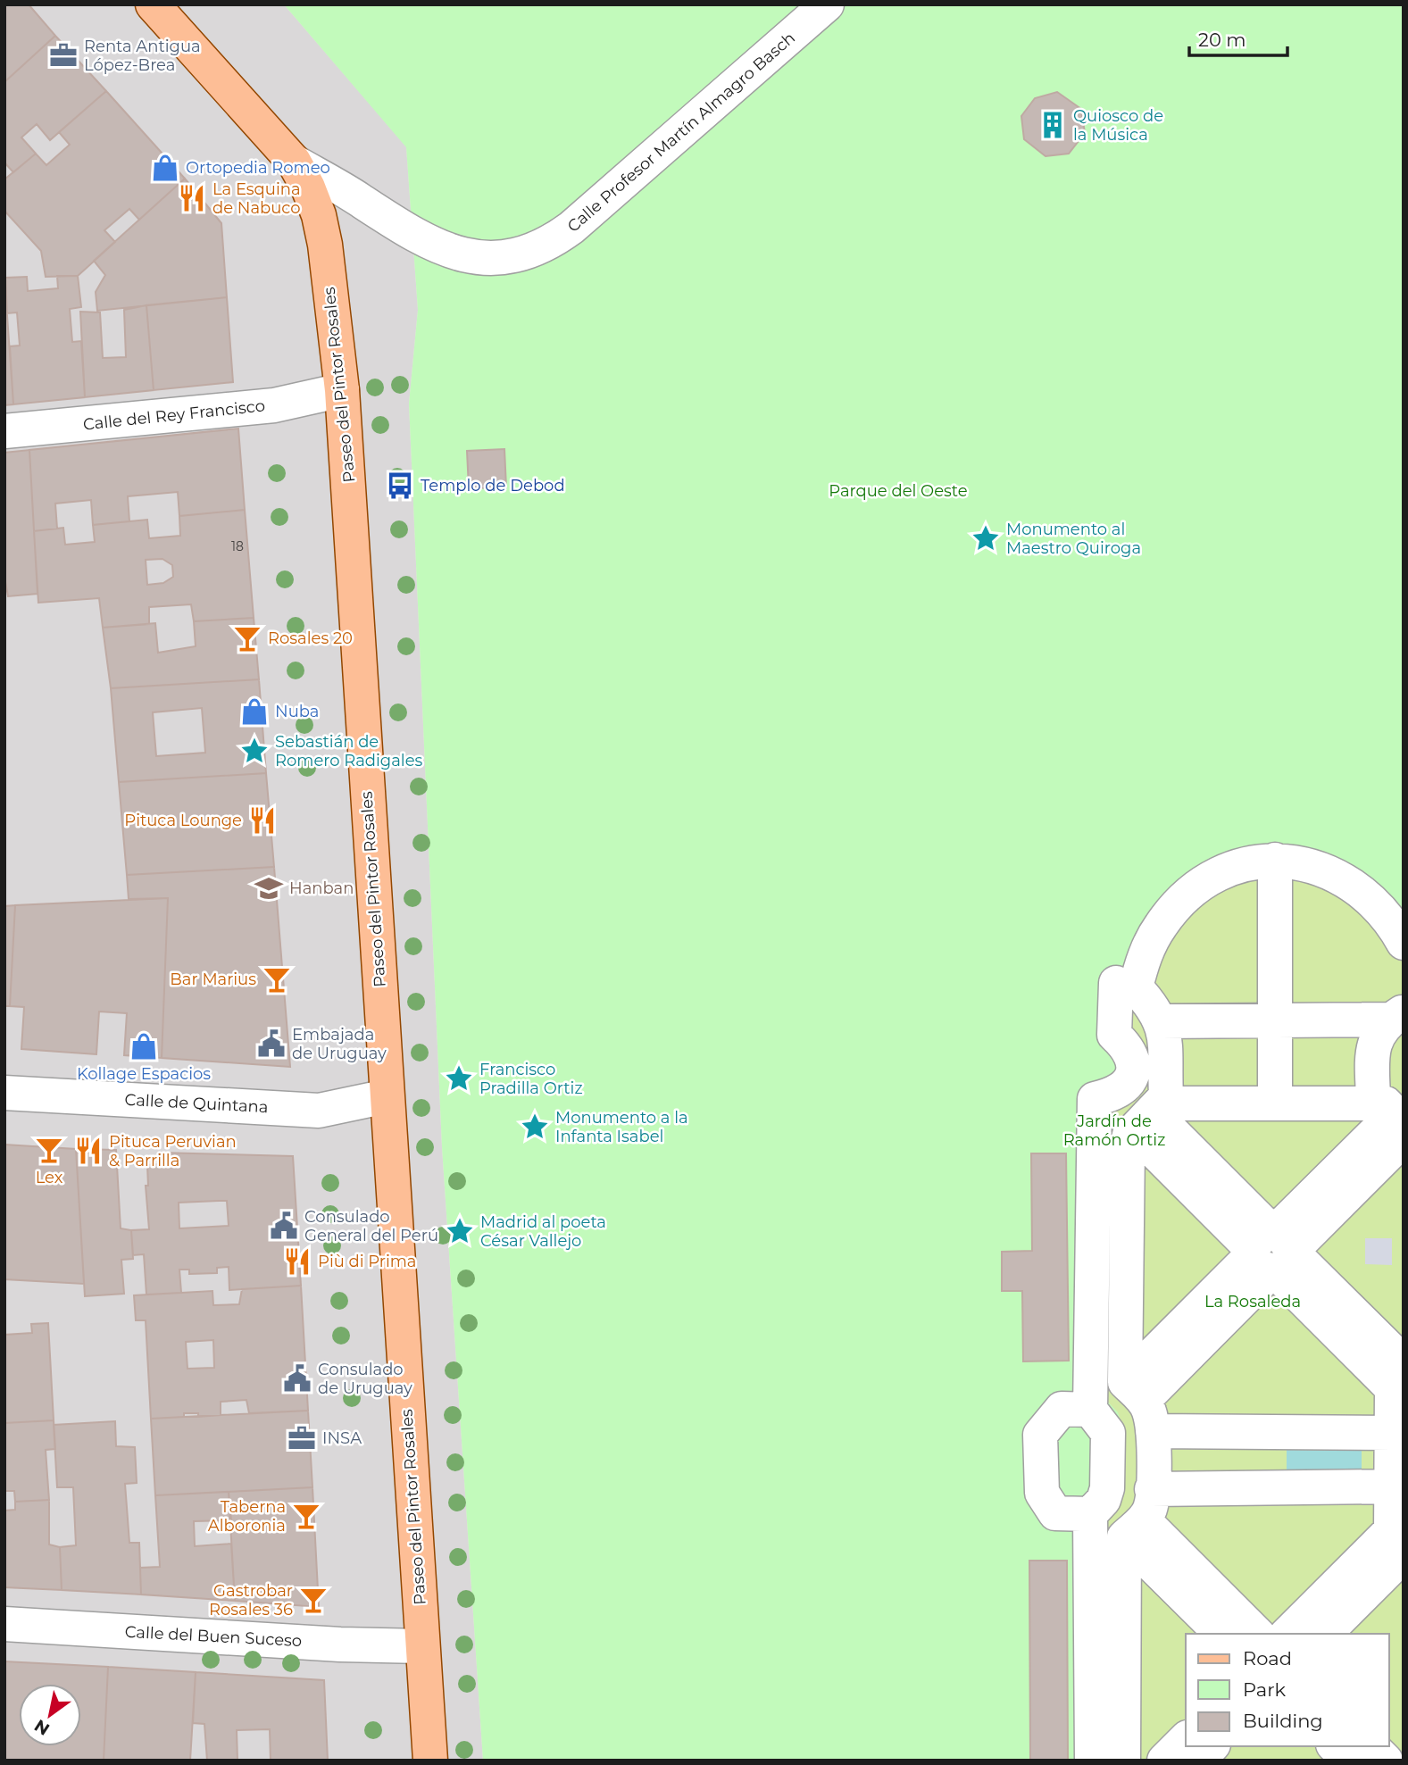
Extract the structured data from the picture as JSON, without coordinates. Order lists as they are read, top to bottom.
{
  "streets": {
    "main road": ["Paseo del Pintor Rosales"],
    "street": [
      "Calle Profesor Martín Almagro Basch",
      "Calle del Rey Francisco",
      "Calle de Quintana",
      "Calle del Buen Suceso"
    ]
  },
  "crossings": [
    ["Calle Profesor Martín Almagro Basch", "Paseo del Pintor Rosales"],
    ["Paseo del Pintor Rosales", "Calle del Rey Francisco"],
    ["Paseo del Pintor Rosales", "Calle de Quintana"],
    ["Paseo del Pintor Rosales", "Calle del Buen Suceso"]
  ],
  "parks": ["Parque del Oeste", "Jardín de Ramón Ortiz", "La Rosaleda"],
  "places": {
    "office": ["Renta Antigua López-Brea", "INSA"],
    "building": ["Quiosco de la Música"],
    "shop": ["Ortopedia Romeo", "Nuba", "Kollage Espacios"],
    "restaurant": [
      "La Esquina de Nabuco",
      "Pituca Lounge",
      "Pituca Peruvian & Parrilla",
      "Più di Prima"
    ],
    "bus stop": ["Templo de Debod"],
    "place": [
      "Monumento al Maestro Quiroga",
      "Sebastián de Romero Radigales",
      "Francisco Pradilla Ortiz",
      "Monumento a la Infanta Isabel",
      "Madrid al poeta César Vallejo"
    ],
    "bar": [
      "Rosales 20",
      "Bar Marius",
      "Lex",
      "Taberna Alboronia",
      "Gastrobar Rosales 36"
    ],
    "school or university": ["Hanban"],
    "public building": ["Embajada de Uruguay", "Consulado General del Perú", "Consulado de Uruguay"]
  },
  "house_numbers": ["18"],
  "legend": ["Road", "Park", "Building"],
  "scale_bar": "20 m",
  "north": "bottom left"
}
